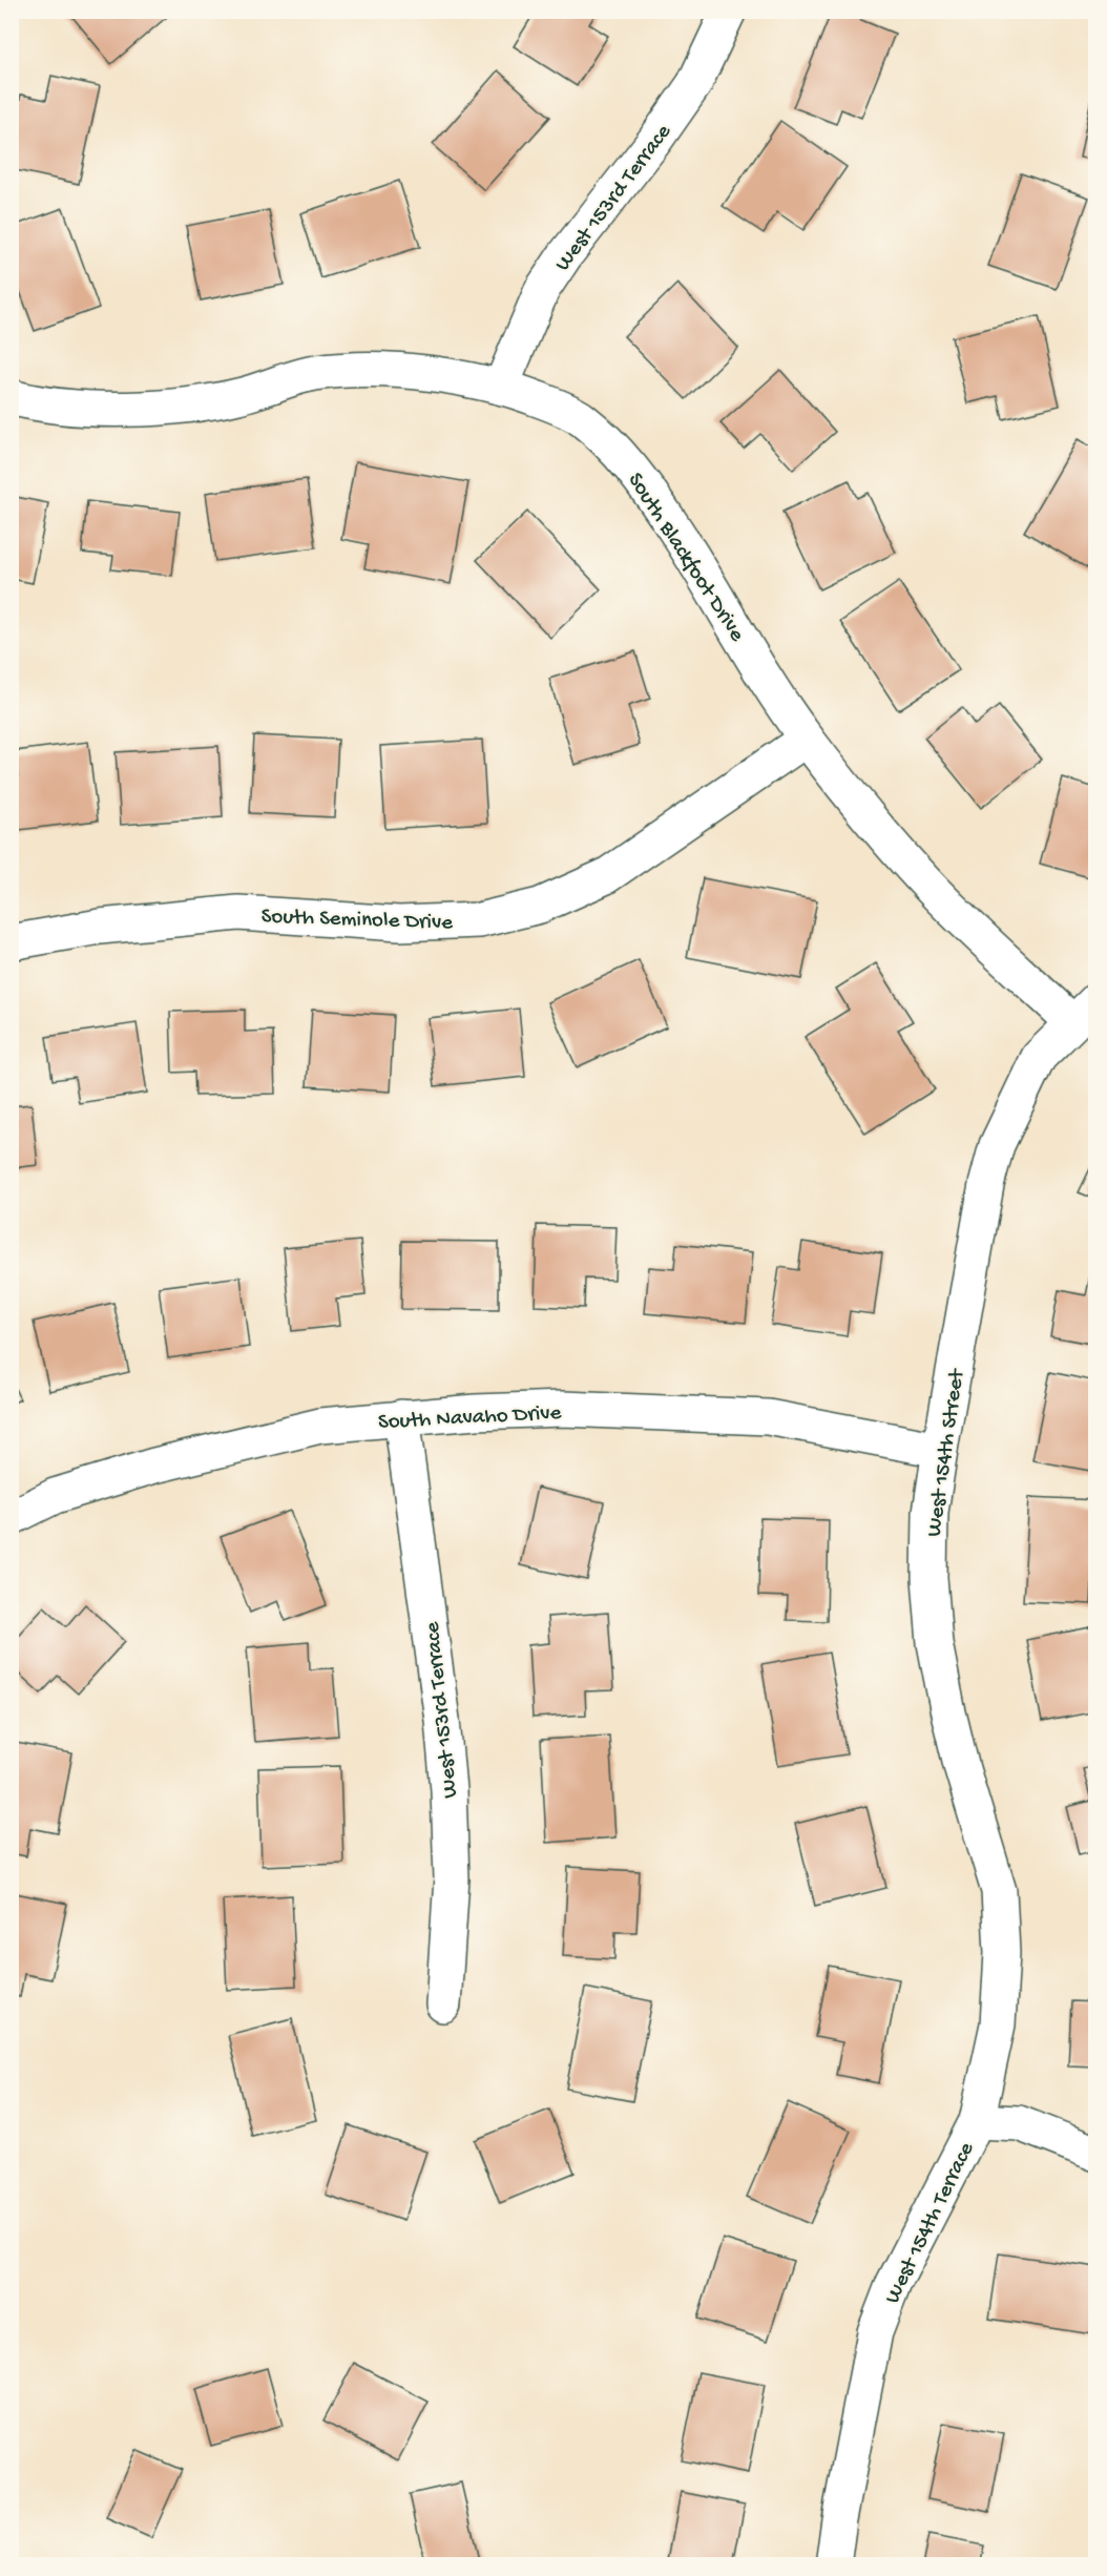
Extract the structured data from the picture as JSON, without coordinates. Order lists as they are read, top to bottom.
{
  "streets": {
    "street": [
      "West 153rd Terrace",
      "South Blackfoot Drive",
      "South Seminole Drive",
      "South Navaho Drive",
      "West 154th Street",
      "West 154th Terrace"
    ]
  },
  "crossings": [
    ["West 153rd Terrace", "South Blackfoot Drive"],
    ["West 153rd Terrace", "South Navaho Drive"],
    ["South Blackfoot Drive", "South Seminole Drive"],
    ["South Blackfoot Drive", "West 154th Street"],
    ["South Navaho Drive", "West 154th Street"],
    ["West 154th Street", "West 154th Terrace"]
  ]
}
